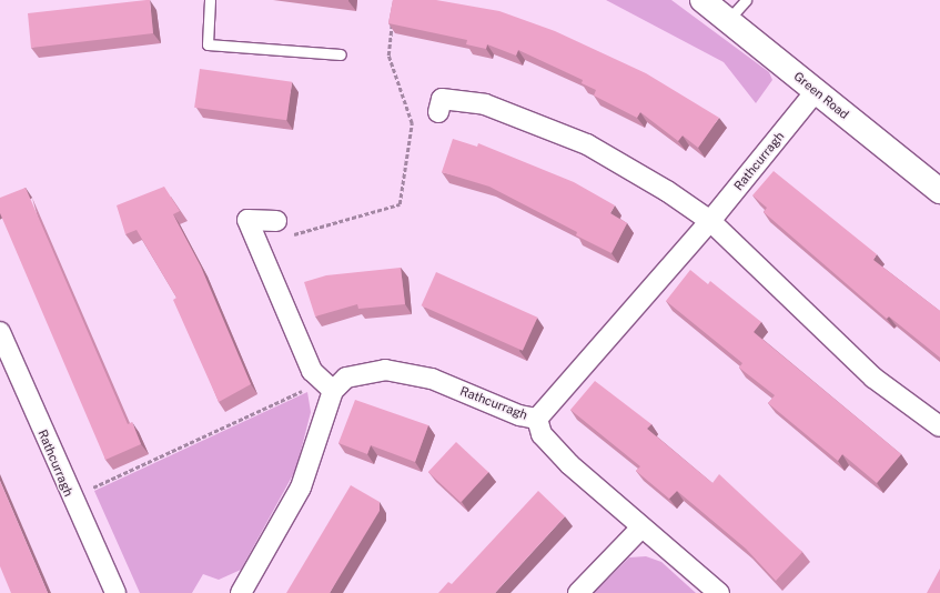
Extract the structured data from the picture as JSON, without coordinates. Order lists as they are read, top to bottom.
{
  "streets": {
    "street": ["Green Road", "Rathcurragh"]
  },
  "crossings": [
    ["Green Road", "Rathcurragh"]
  ]
}
